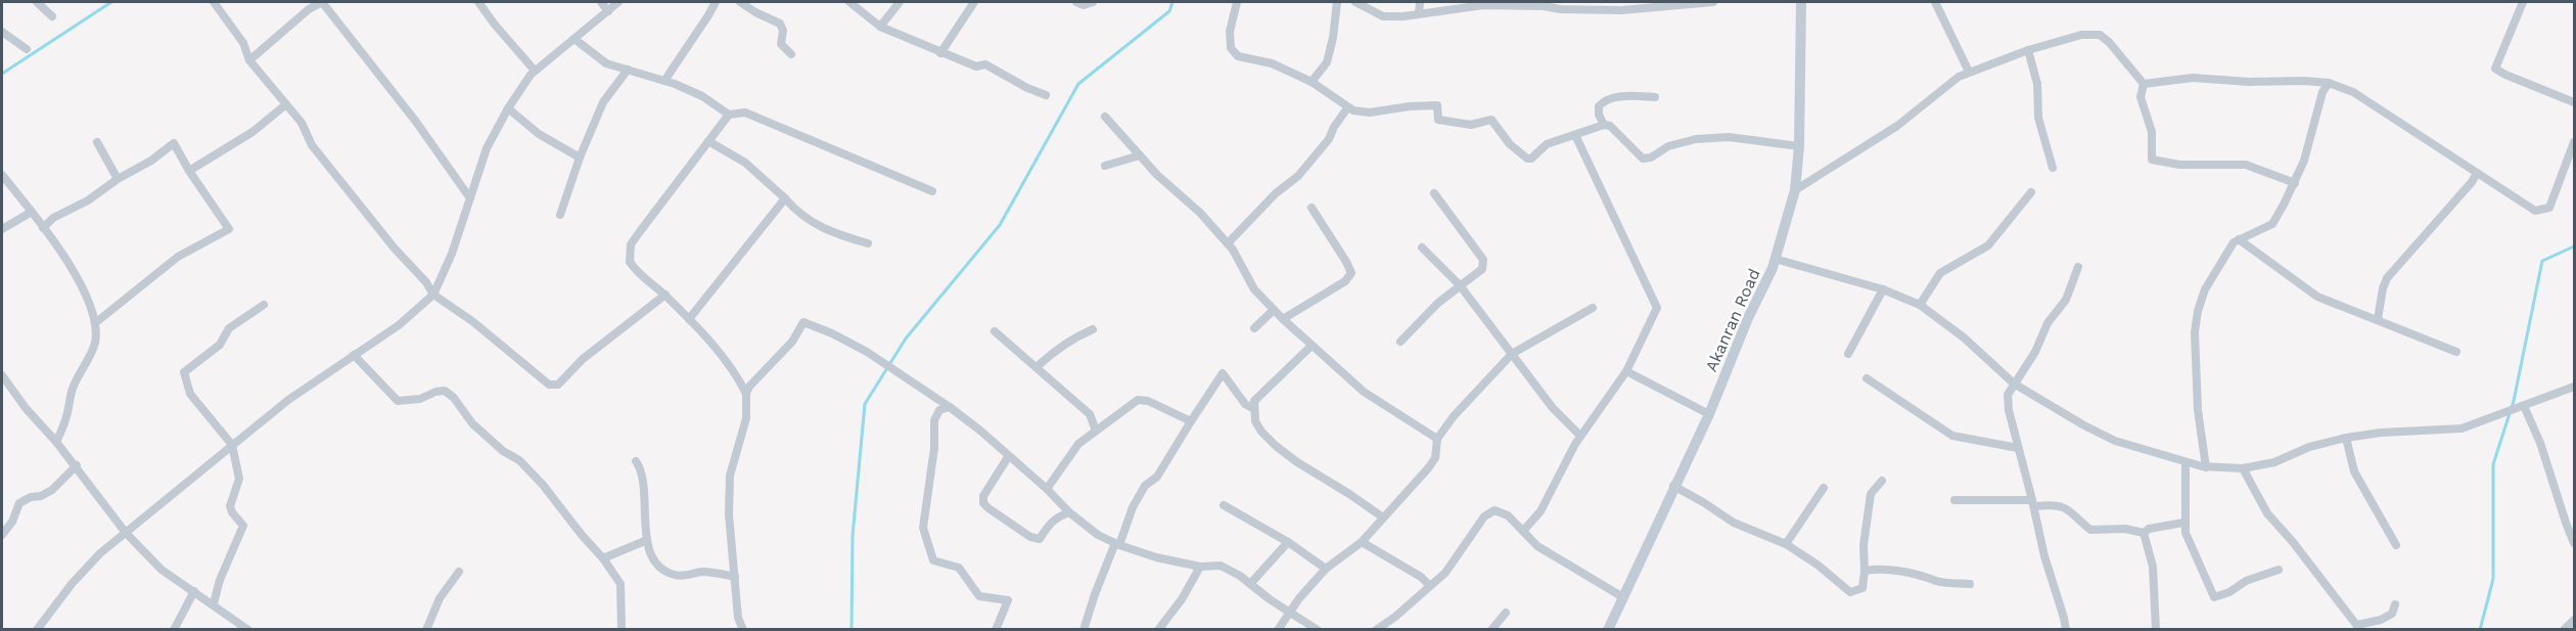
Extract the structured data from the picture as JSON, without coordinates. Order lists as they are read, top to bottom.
{
  "streets": {
    "main road": ["Akanran Road"]
  }
}
